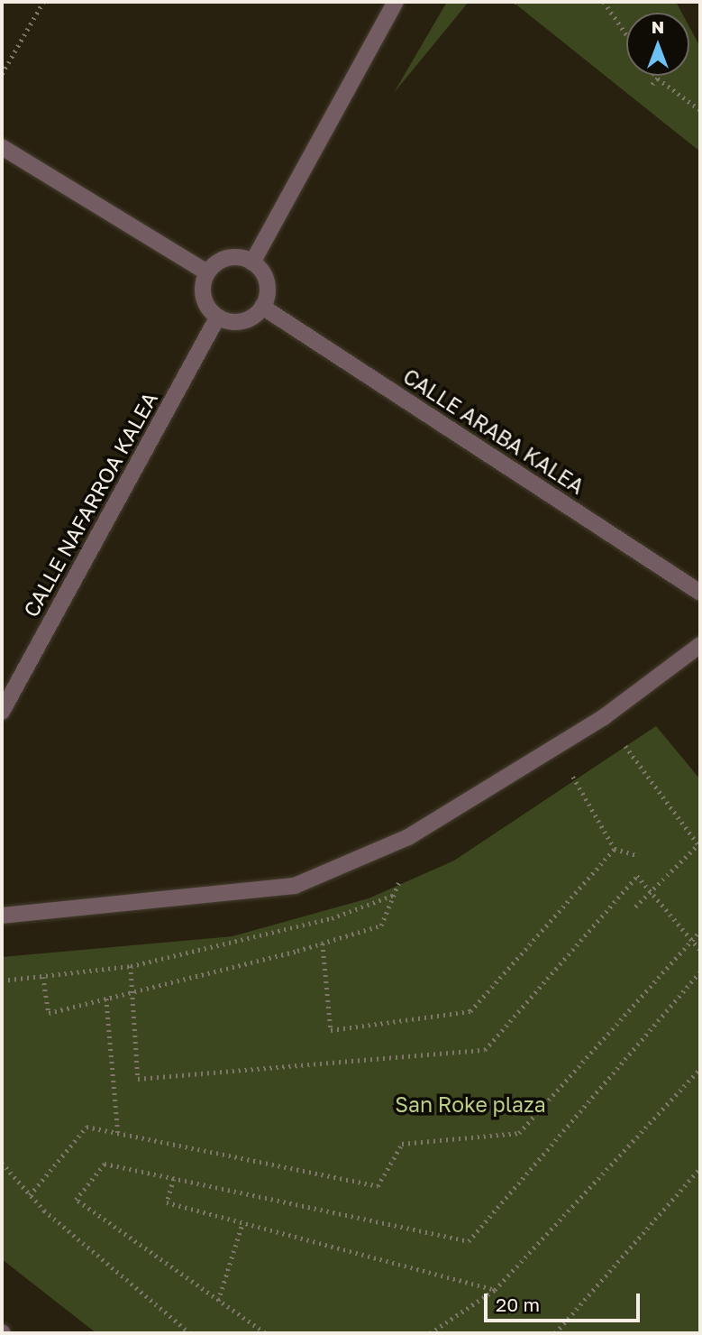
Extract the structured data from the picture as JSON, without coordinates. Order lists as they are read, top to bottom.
{
  "streets": {
    "street": ["CALLE ARABA KALEA", "CALLE NAFARROA KALEA"]
  },
  "crossings": [
    ["CALLE ARABA KALEA", "CALLE NAFARROA KALEA"]
  ],
  "parks": ["San Roke plaza"],
  "scale_bar": "20 m",
  "north": "top"
}
